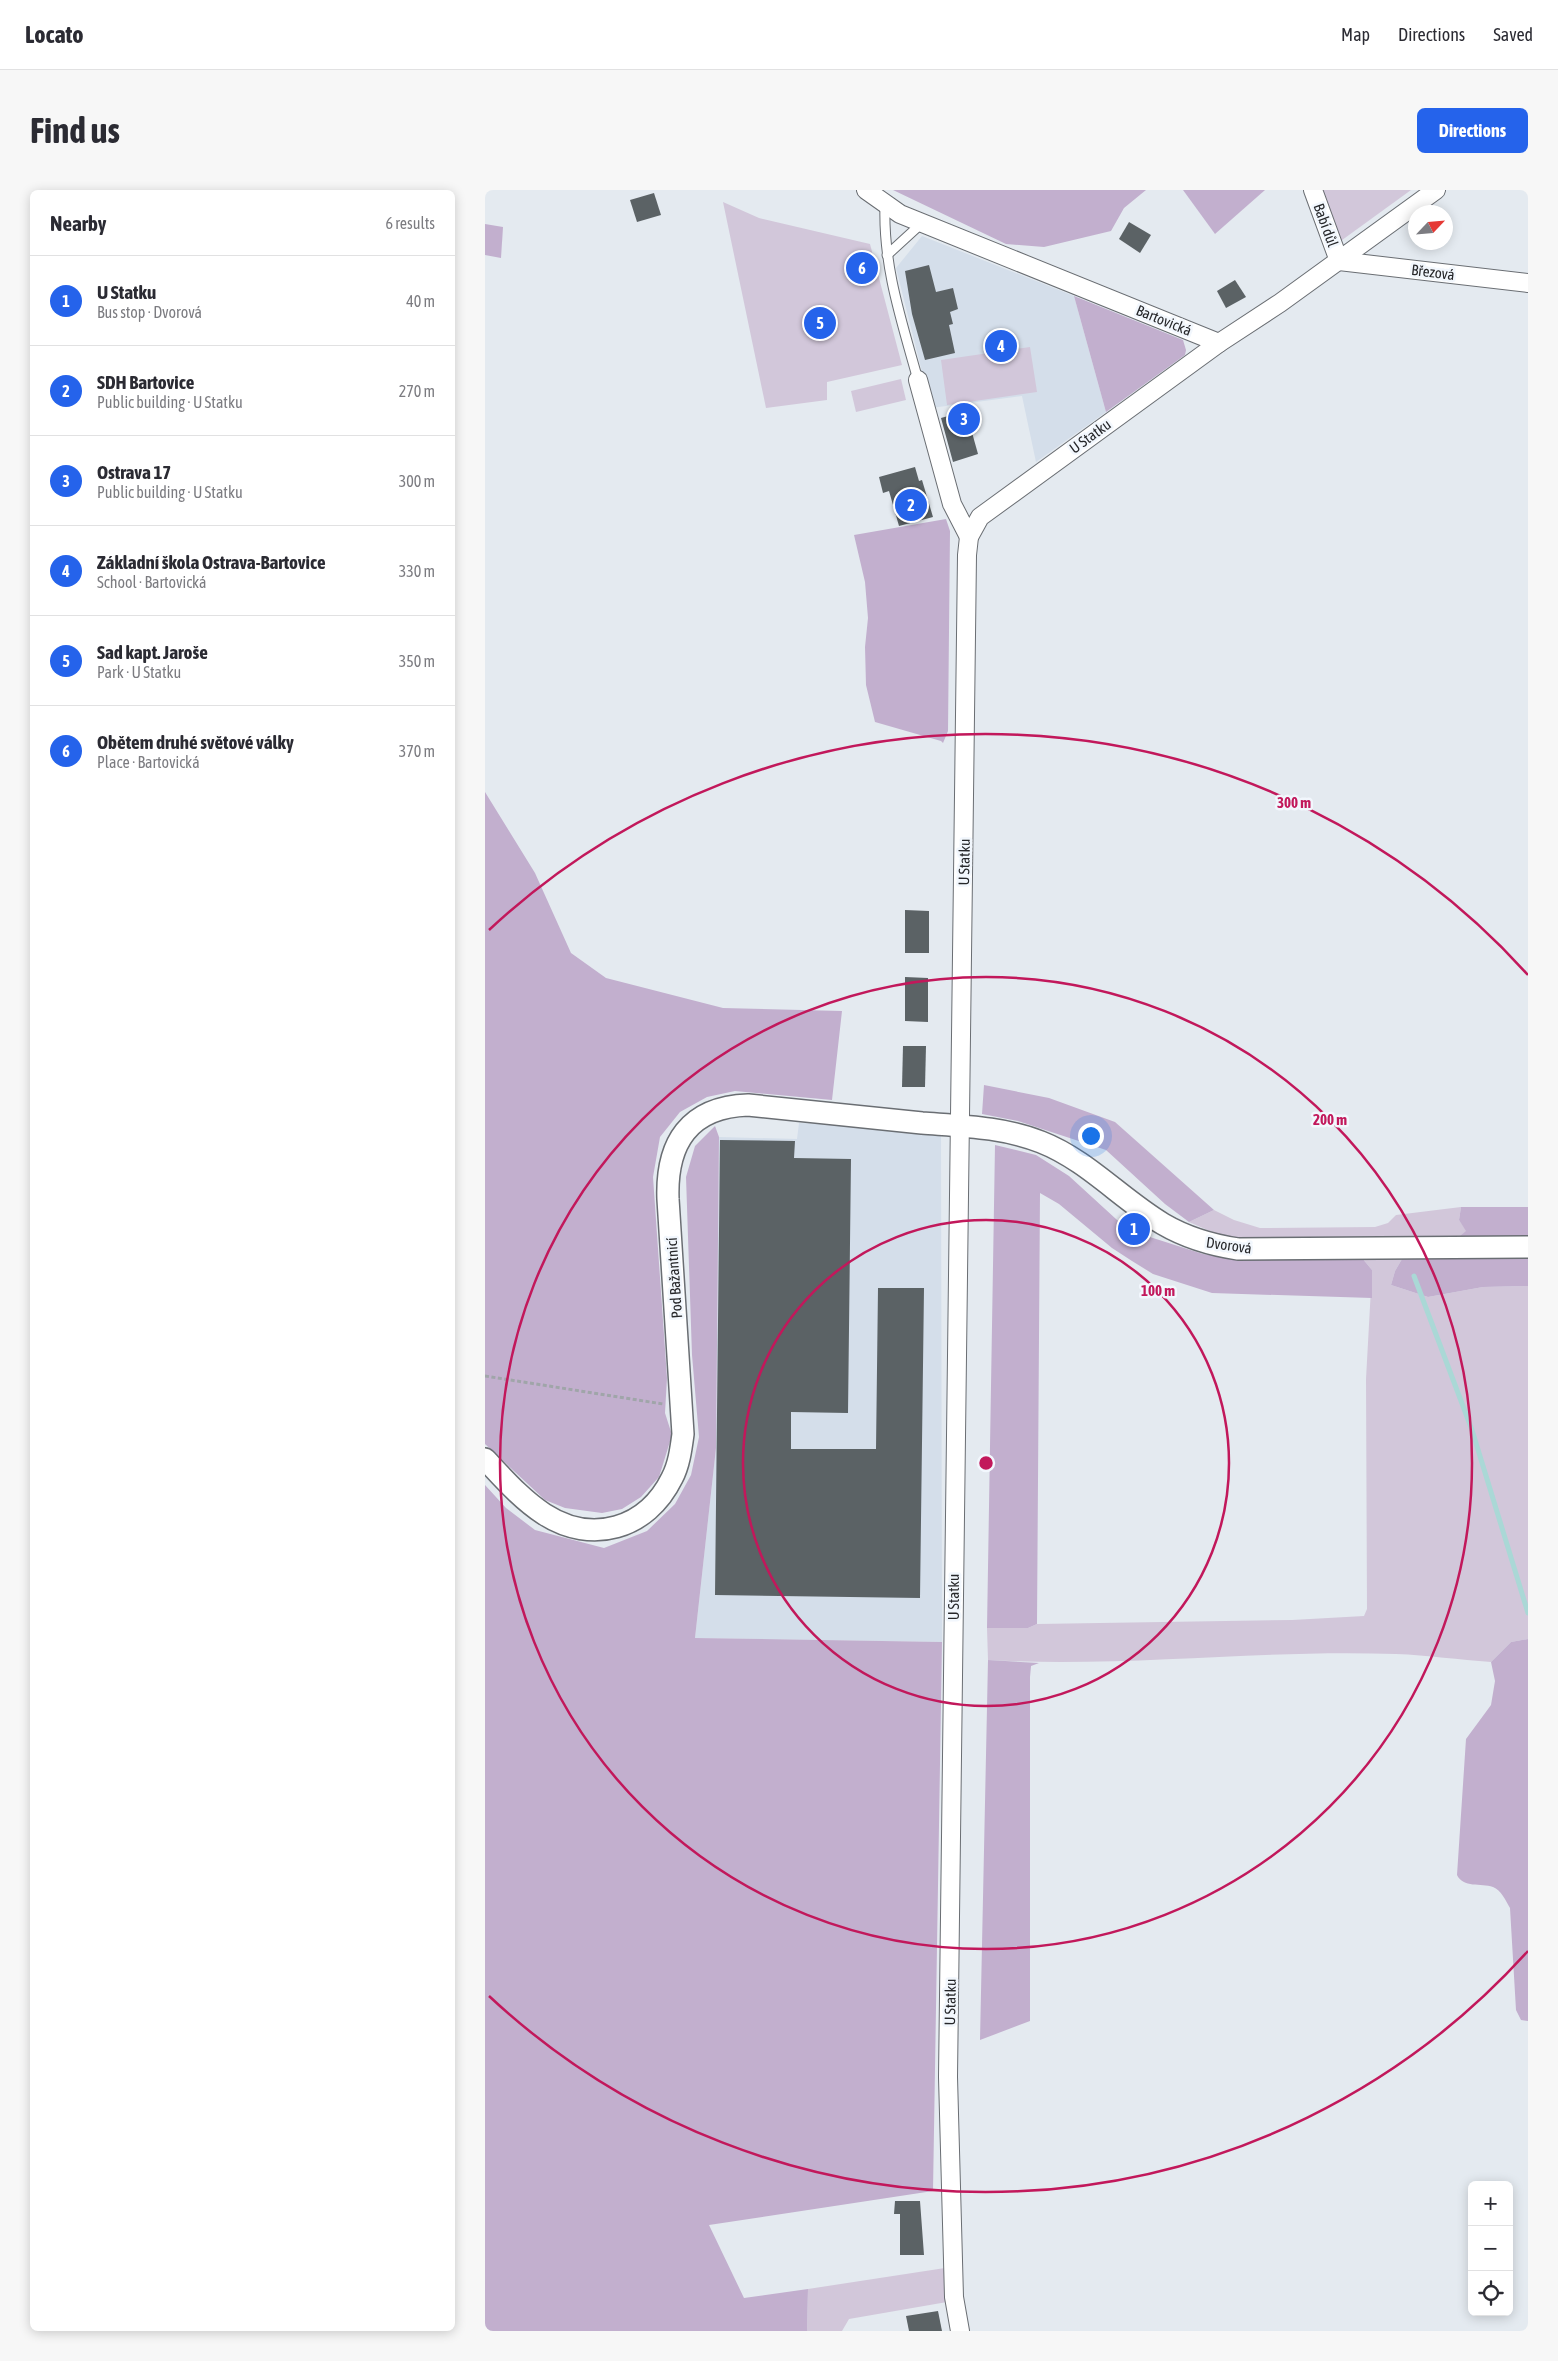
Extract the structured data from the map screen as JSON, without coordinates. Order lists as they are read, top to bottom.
{
  "streets": {
    "street": [
      "Babí důl",
      "Březová",
      "Bartovická",
      "U Statku",
      "Dvorová",
      "Pod Bažantnicí"
    ]
  },
  "crossings": [
    ["Babí důl", "Březová"],
    ["Bartovická", "U Statku"],
    ["U Statku", "Dvorová"],
    ["U Statku", "Pod Bažantnicí"],
    ["Dvorová", "Pod Bažantnicí"]
  ],
  "north": "top right",
  "page": {
    "header": "Locato",
    "nav": ["Map", "Directions", "Saved"],
    "buttons": "Directions",
    "title": "Find us",
    "heading": ["Nearby", "6 results"],
    "pins": [
      "6",
      "5",
      "4",
      "3",
      "2",
      "1"
    ],
    "list": [
      {
        "mark": "1",
        "name": "U Statku",
        "note": "Bus stop · Dvorová",
        "value": "40 m"
      },
      {
        "mark": "2",
        "name": "SDH Bartovice",
        "note": "Public building · U Statku",
        "value": "270 m"
      },
      {
        "mark": "3",
        "name": "Ostrava 17",
        "note": "Public building · U Statku",
        "value": "300 m"
      },
      {
        "mark": "4",
        "name": "Základní škola Ostrava-Bartovice",
        "note": "School · Bartovická",
        "value": "330 m"
      },
      {
        "mark": "5",
        "name": "Sad kapt. Jaroše",
        "note": "Park · U Statku",
        "value": "350 m"
      },
      {
        "mark": "6",
        "name": "Obětem druhé světové války",
        "note": "Place · Bartovická",
        "value": "370 m"
      }
    ],
    "map_buttons": ["+", "−"]
  },
  "rings": ["300 m", "200 m", "100 m"]
}
